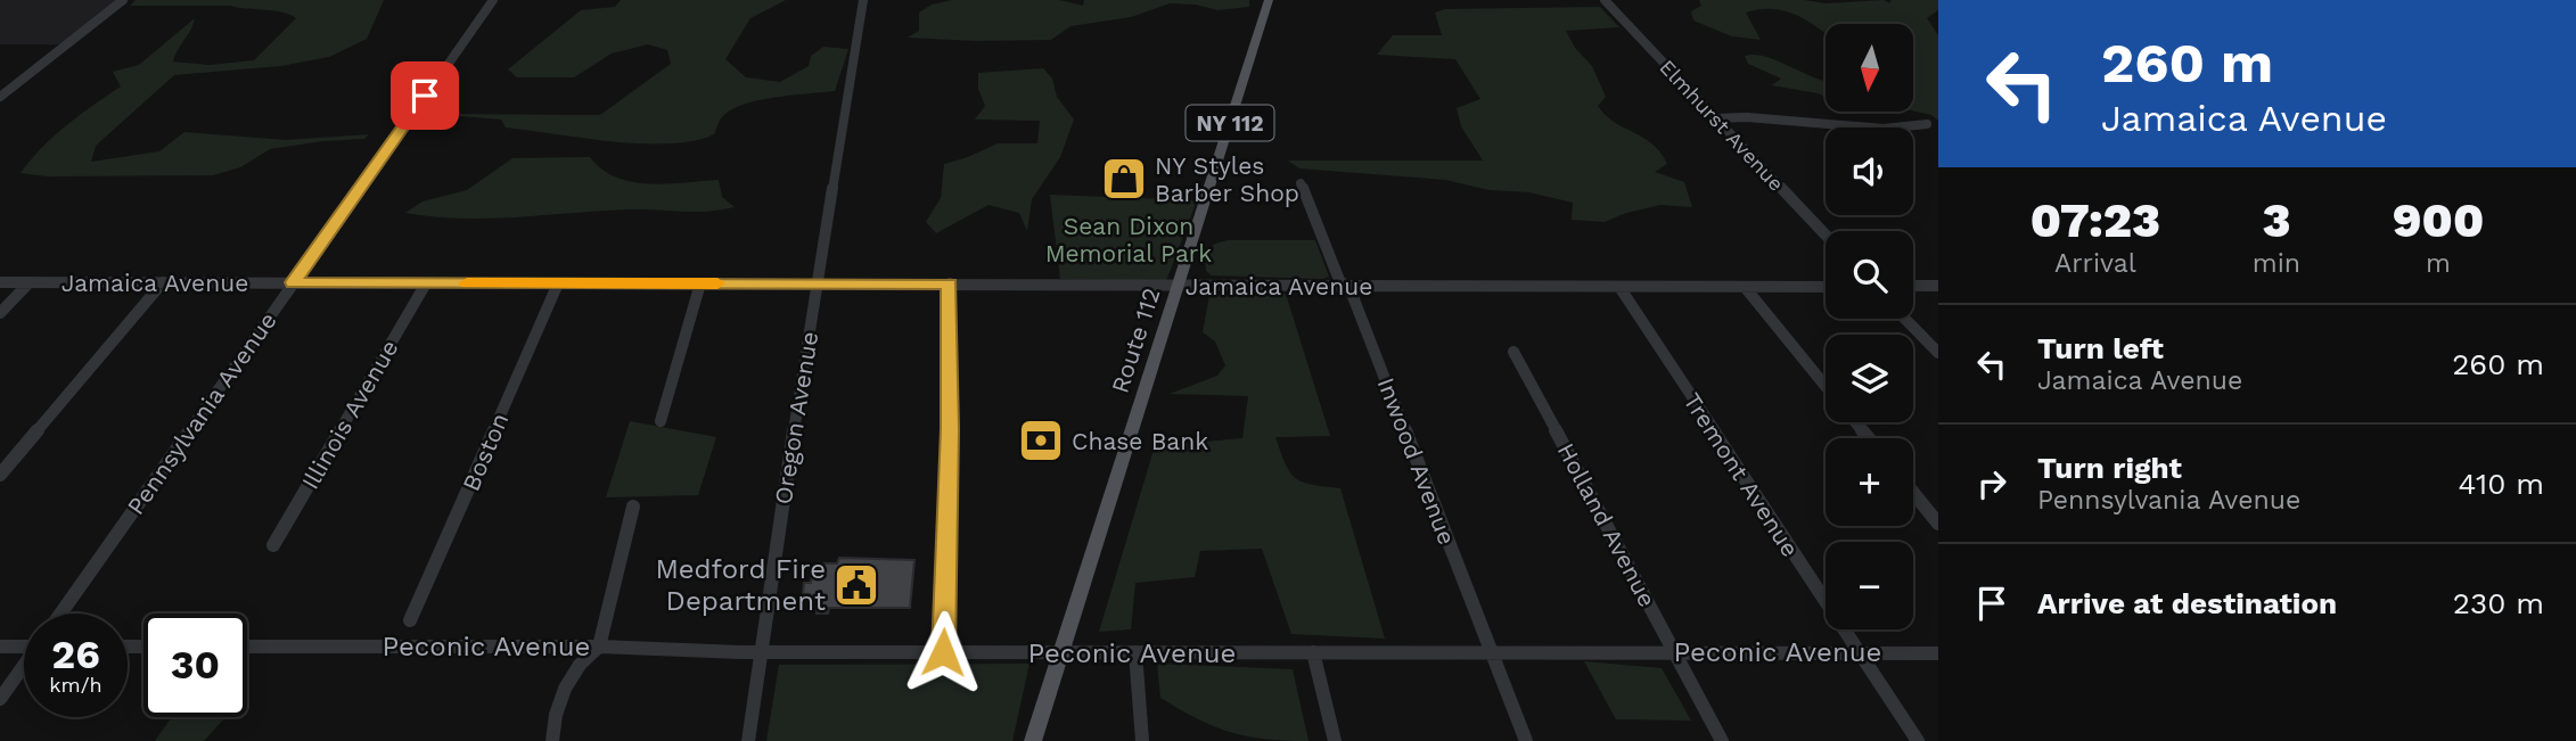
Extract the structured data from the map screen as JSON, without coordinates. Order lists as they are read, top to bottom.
{
  "streets": {
    "main road": ["NY 112", "Route 112"],
    "street": [
      "Elmhurst Avenue",
      "Jamaica Avenue",
      "Pennsylvania Avenue",
      "Illinois Avenue",
      "Oregon Avenue",
      "Boston",
      "Inwood Avenue",
      "Tremont Avenue",
      "Holland Avenue",
      "Peconic Avenue"
    ]
  },
  "crossings": [
    ["Jamaica Avenue", "Route 112"],
    ["Jamaica Avenue", "Pennsylvania Avenue"],
    ["Jamaica Avenue", "Illinois Avenue"],
    ["Jamaica Avenue", "Oregon Avenue"],
    ["Jamaica Avenue", "Boston"],
    ["Jamaica Avenue", "Inwood Avenue"],
    ["Jamaica Avenue", "Tremont Avenue"],
    ["Route 112", "Peconic Avenue"],
    ["Oregon Avenue", "Peconic Avenue"],
    ["Inwood Avenue", "Peconic Avenue"],
    ["Tremont Avenue", "Peconic Avenue"],
    ["Holland Avenue", "Peconic Avenue"]
  ],
  "parks": ["Sean Dixon Memorial Park"],
  "places": {
    "shop": ["NY Styles Barber Shop"],
    "bank": ["Chase Bank"],
    "public building": ["Medford Fire Department"]
  },
  "north": "bottom",
  "page": {
    "turn": ["260 m", "Jamaica Avenue"],
    "map_buttons": ["+", "−"],
    "eta": [
      "07:23",
      "Arrival",
      "3",
      "min",
      "900",
      "m"
    ],
    "list": [
      {
        "name": "Turn left",
        "note": "Jamaica Avenue",
        "value": "260 m"
      },
      {
        "name": "Turn right",
        "note": "Pennsylvania Avenue",
        "value": "410 m"
      },
      {
        "name": "Arrive at destination",
        "value": "230 m"
      }
    ],
    "speed": "26 km/h",
    "limit": "30"
  }
}
